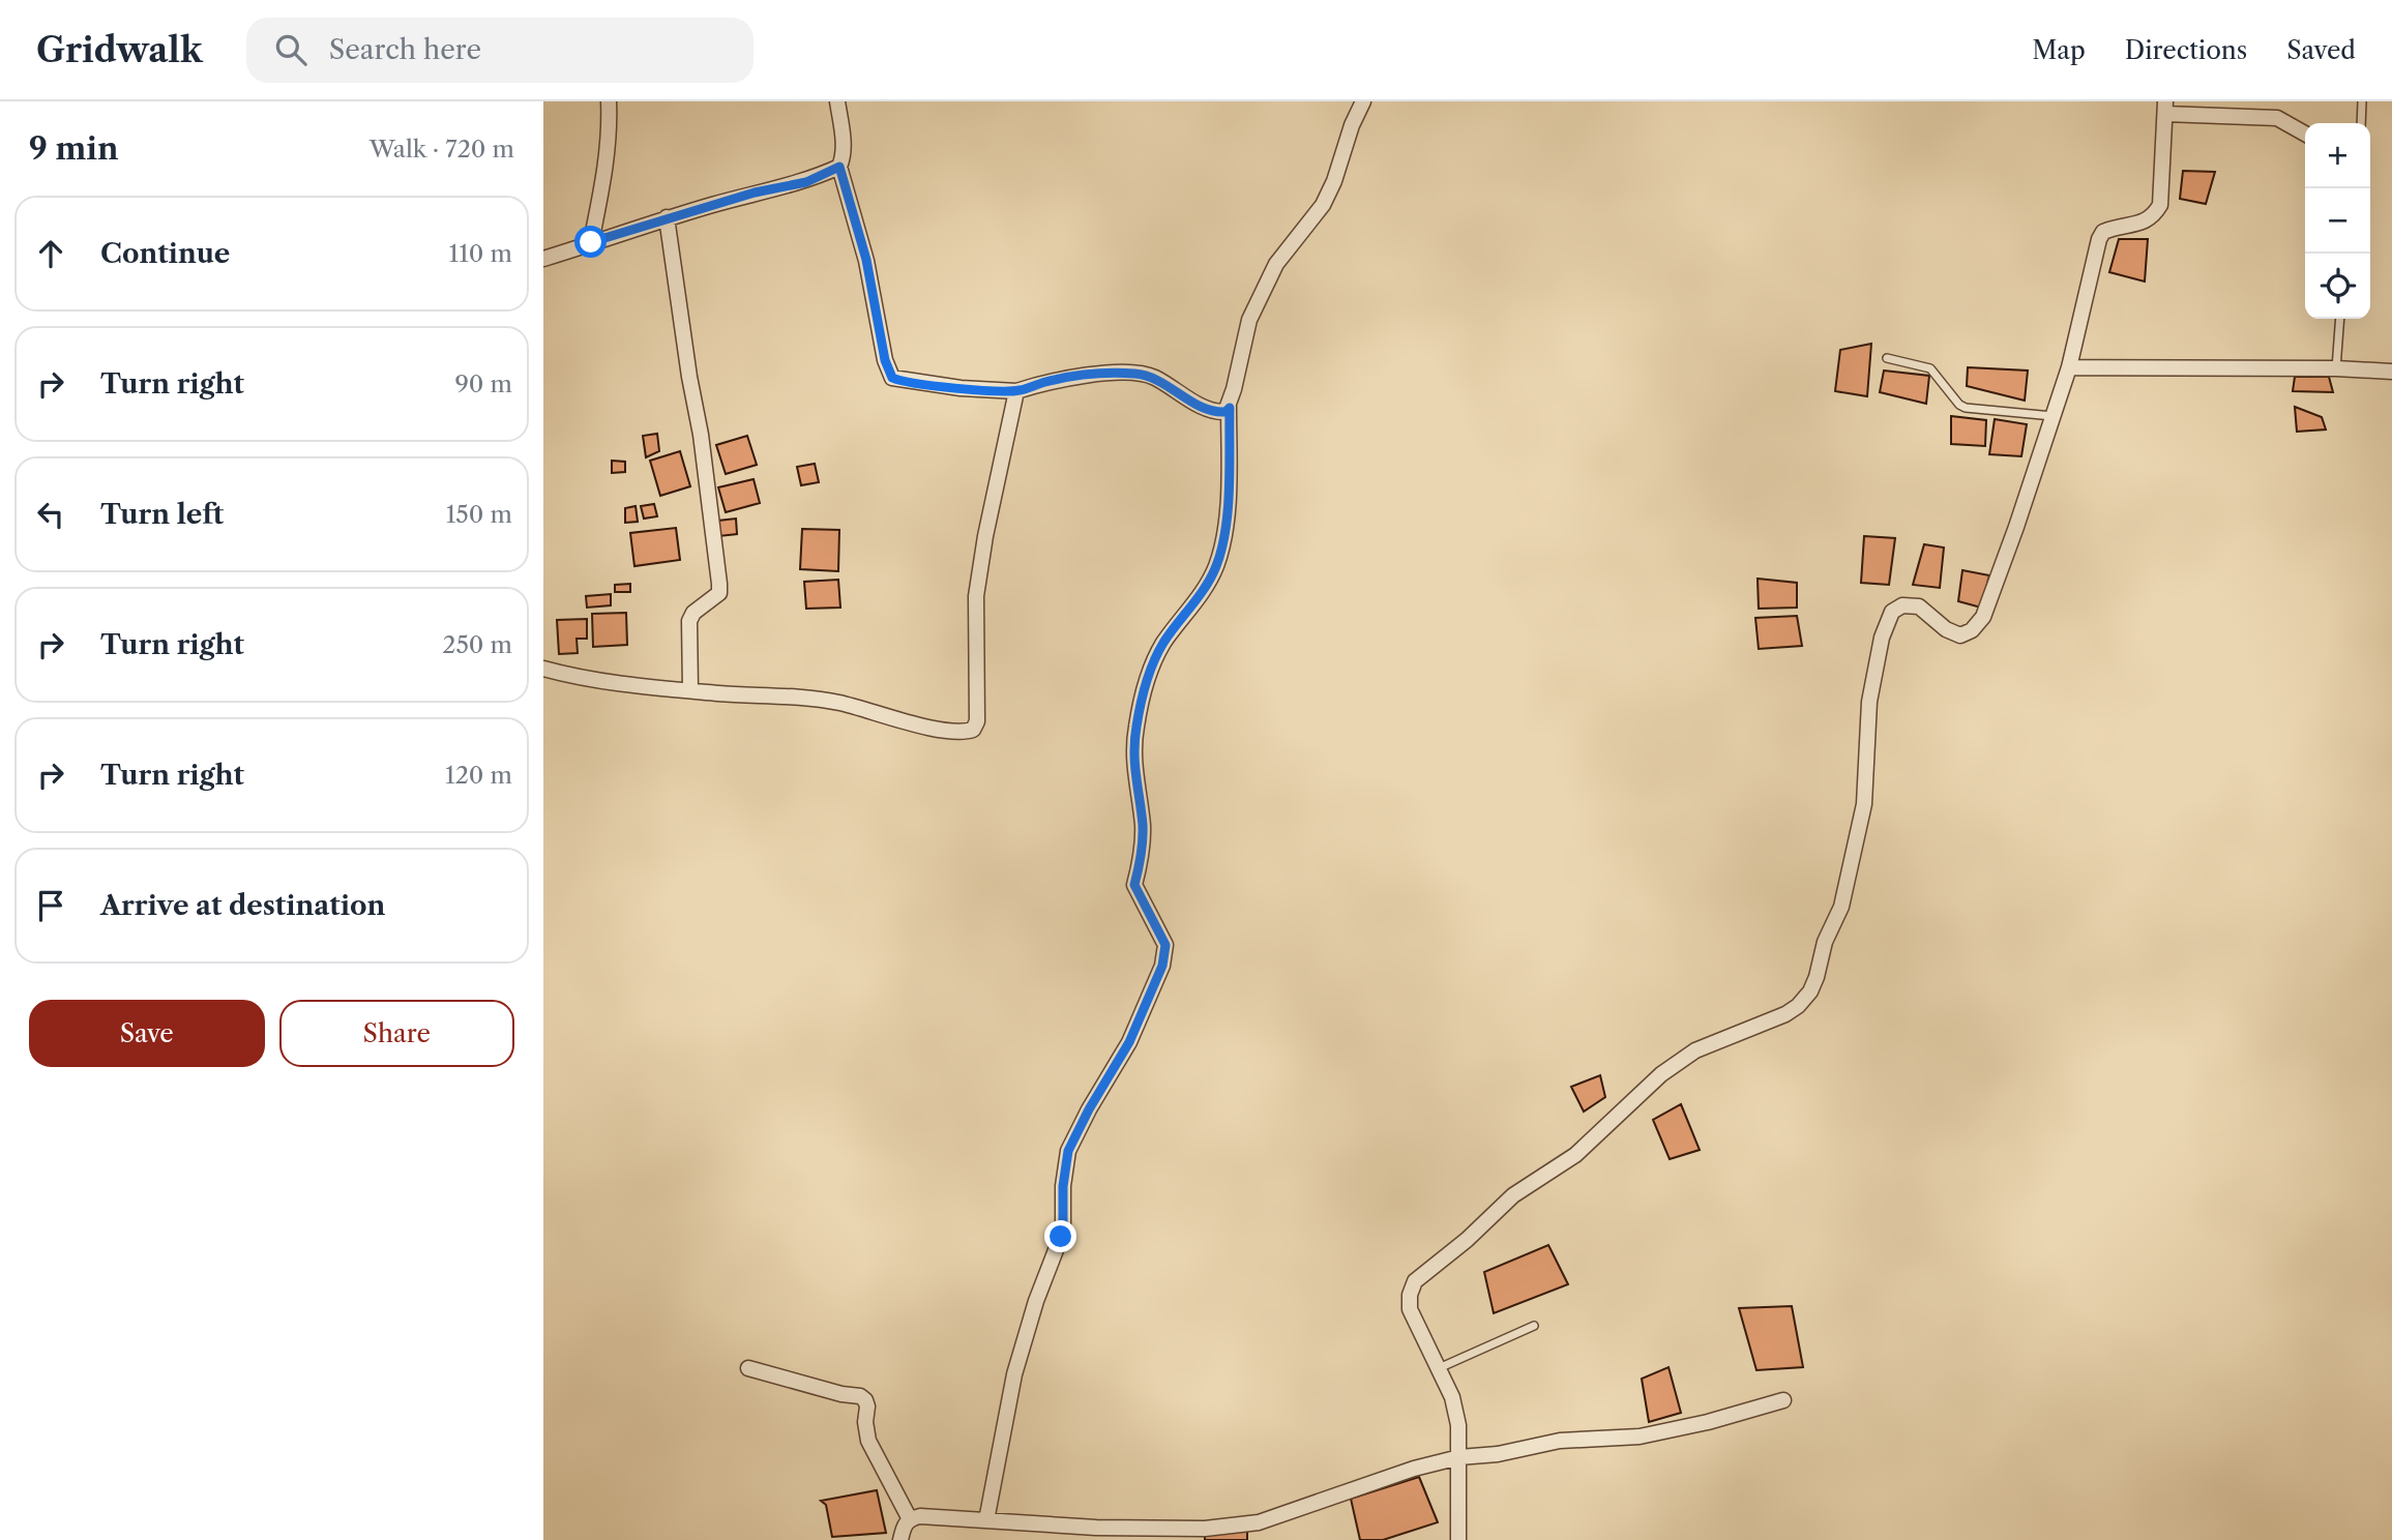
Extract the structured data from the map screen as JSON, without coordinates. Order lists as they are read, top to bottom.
{
  "page": {
    "header": "Gridwalk",
    "search": "Search here",
    "nav": ["Map", "Directions", "Saved"],
    "heading": ["9 min", "Walk · 720 m"],
    "map_buttons": ["+", "−"],
    "list": [
      ["Continue", "110 m"],
      ["Turn right", "90 m"],
      ["Turn left", "150 m"],
      ["Turn right", "250 m"],
      ["Turn right", "120 m"],
      "Arrive at destination"
    ],
    "buttons": ["Save", "Share"]
  }
}
